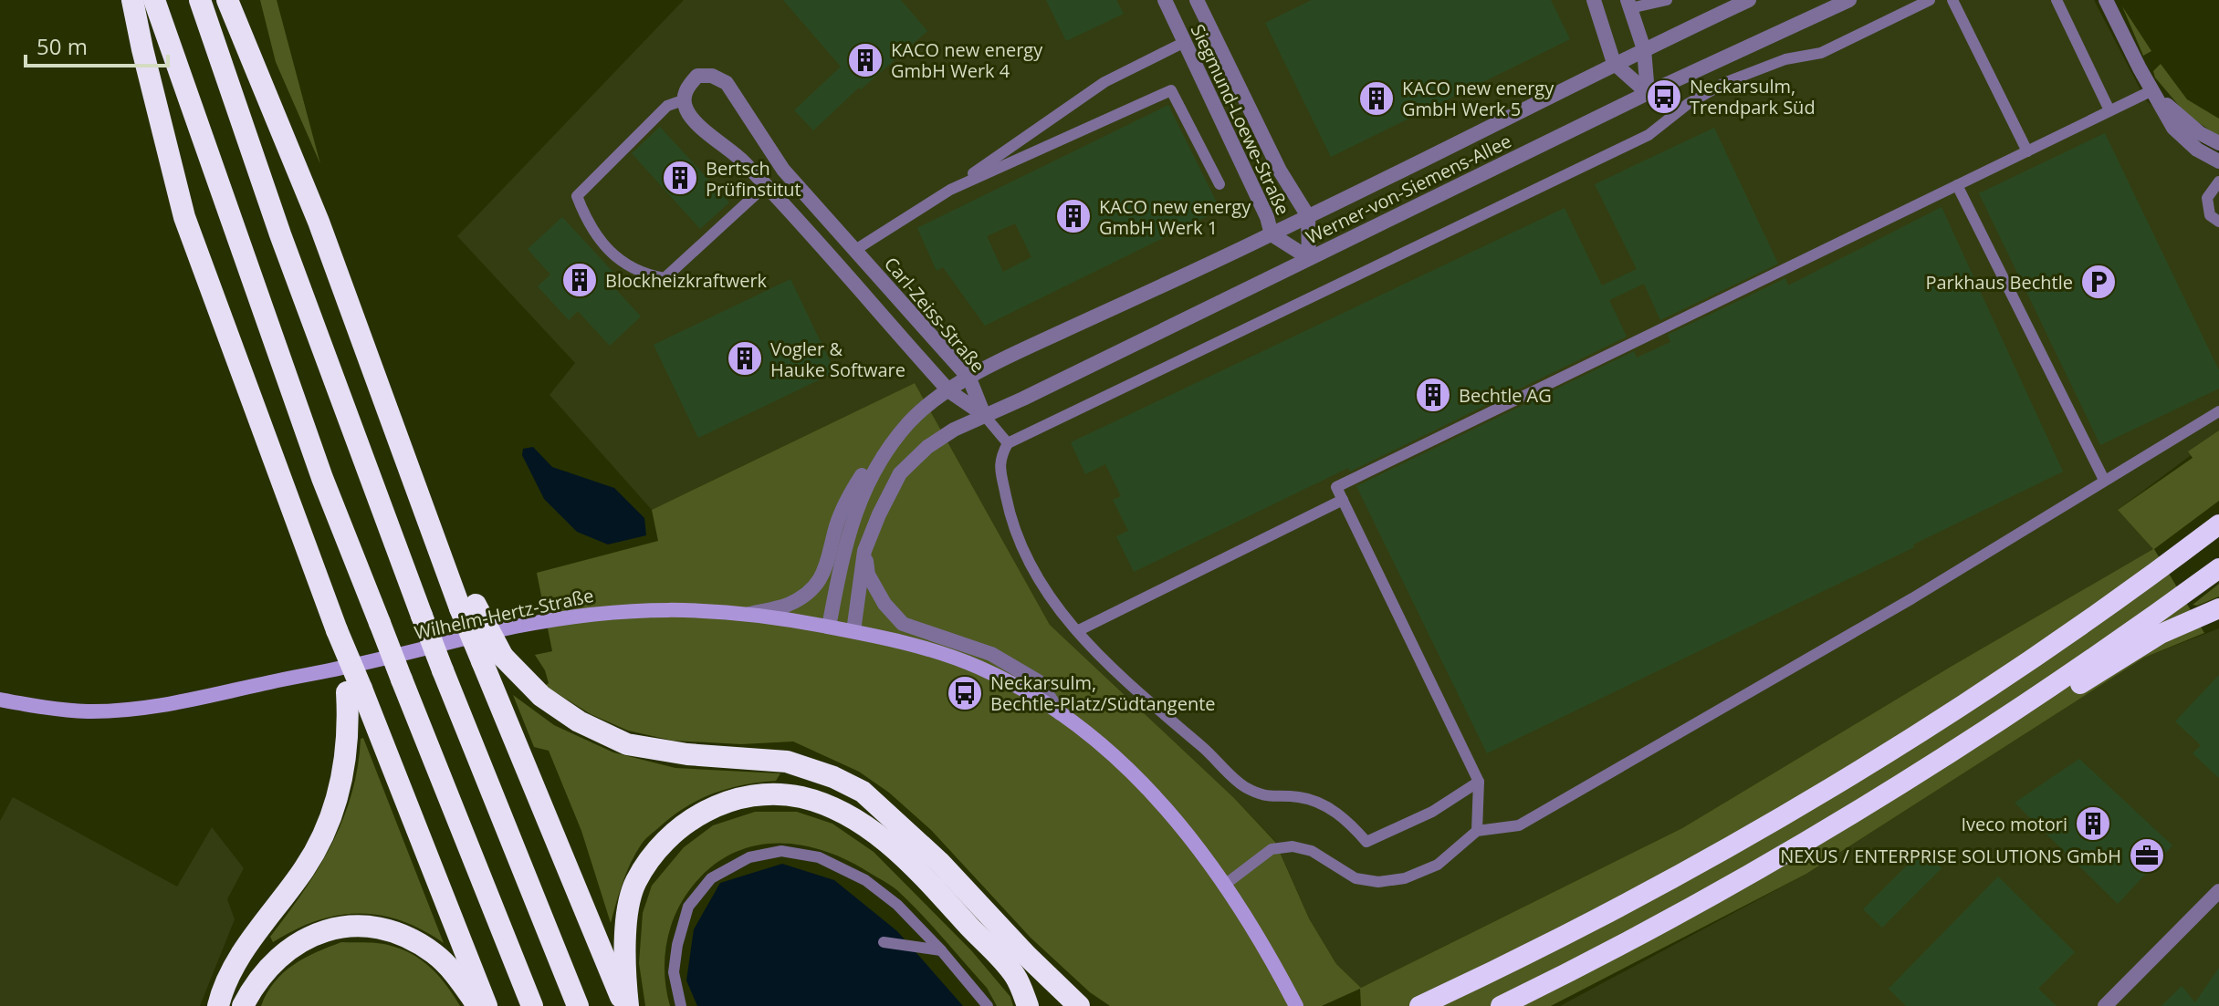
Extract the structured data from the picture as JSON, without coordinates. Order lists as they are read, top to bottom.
{
  "streets": {
    "main road": ["Wilhelm-Hertz-Straße"],
    "street": ["Siegmund-Loewe-Straße", "Werner-von-Siemens-Allee", "Carl-Zeiss-Straße"]
  },
  "crossings": [
    ["Siegmund-Loewe-Straße", "Werner-von-Siemens-Allee"],
    ["Werner-von-Siemens-Allee", "Carl-Zeiss-Straße"],
    ["Werner-von-Siemens-Allee", "Wilhelm-Hertz-Straße"]
  ],
  "places": {
    "building": [
      "KACO new energy GmbH Werk 4",
      "KACO new energy GmbH Werk 5",
      "Bertsch Prüfinstitut",
      "KACO new energy GmbH Werk 1",
      "Blockheizkraftwerk",
      "Vogler & Hauke Software",
      "Bechtle AG",
      "Iveco motori"
    ],
    "bus stop": ["Neckarsulm, Trendpark Süd", "Neckarsulm, Bechtle-Platz/Südtangente"],
    "parking": ["Parkhaus Bechtle"],
    "office": ["NEXUS / ENTERPRISE SOLUTIONS GmbH"]
  },
  "scale_bar": "50 m"
}
